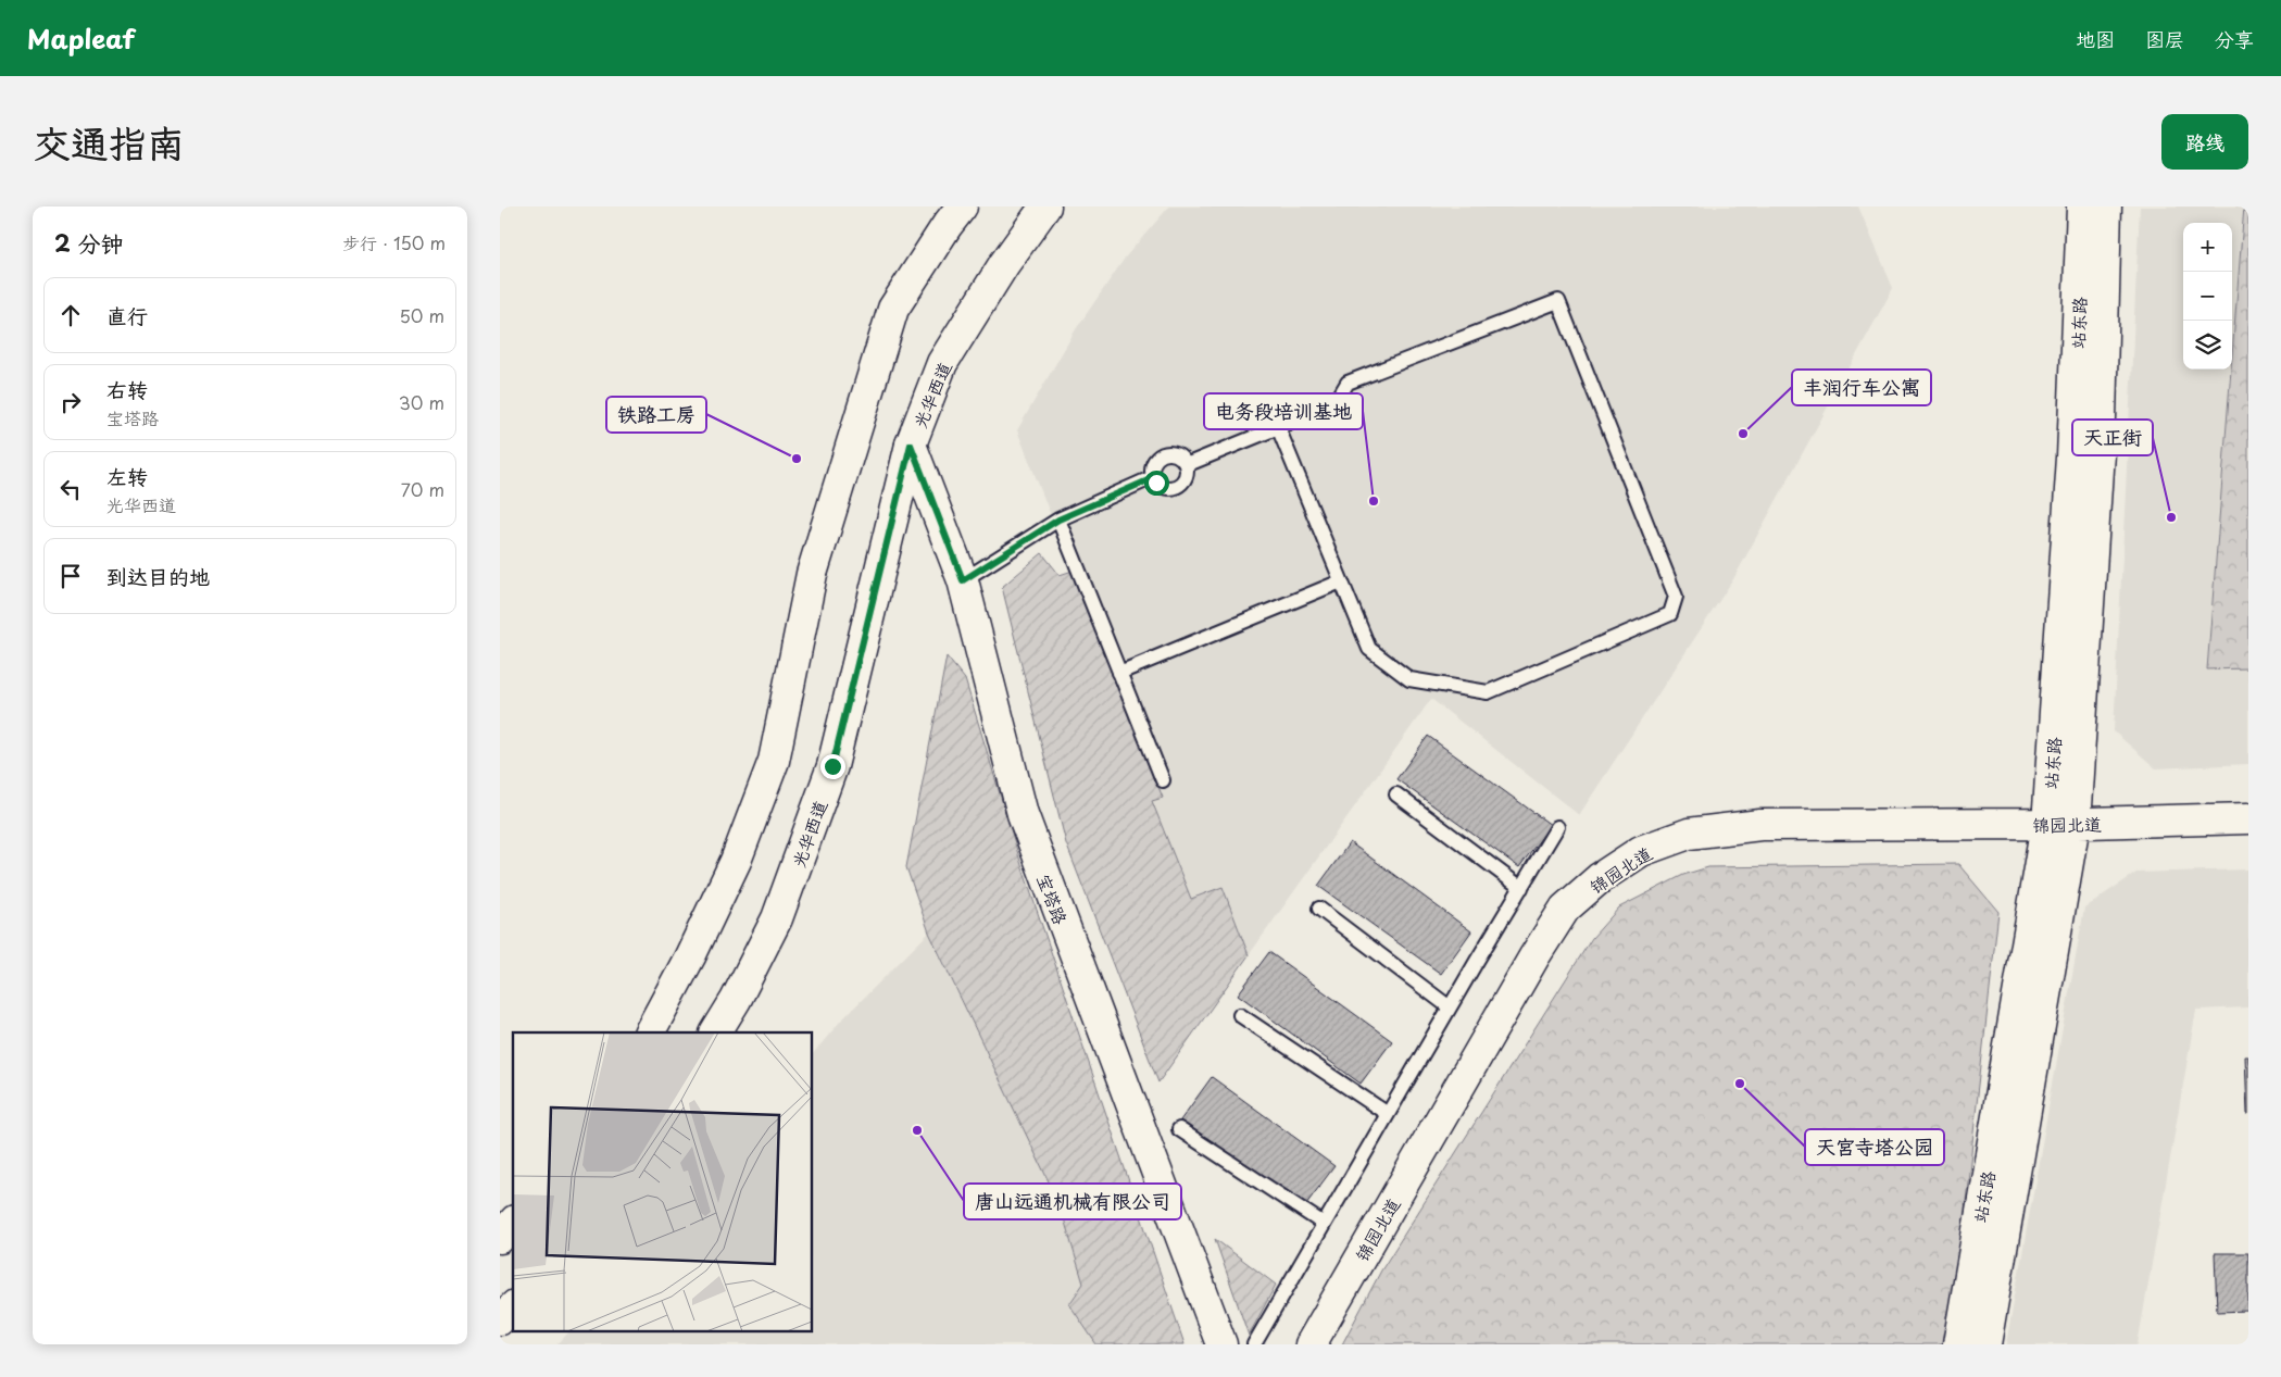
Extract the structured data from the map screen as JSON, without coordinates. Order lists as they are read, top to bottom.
{
  "streets": {
    "street": [
      "站东路",
      "光华西道",
      "锦园北道",
      "宝塔路"
    ]
  },
  "crossings": [
    ["站东路", "锦园北道"],
    ["光华西道", "宝塔路"]
  ],
  "places": [
    "丰润行车公寓",
    "铁路工房",
    "电务段培训基地",
    "天正街",
    "天宫寺塔公园",
    "唐山远通机械有限公司"
  ],
  "page": {
    "header": "Mapleaf",
    "nav": ["地图", "图层", "分享"],
    "title": "交通指南",
    "buttons": "路线",
    "heading": ["2 分钟", "步行 · 150 m"],
    "map_buttons": ["+", "−"],
    "list": [
      ["直行", "50 m"],
      ["右转", "宝塔路", "30 m"],
      ["左转", "光华西道", "70 m"],
      "到达目的地"
    ]
  }
}
